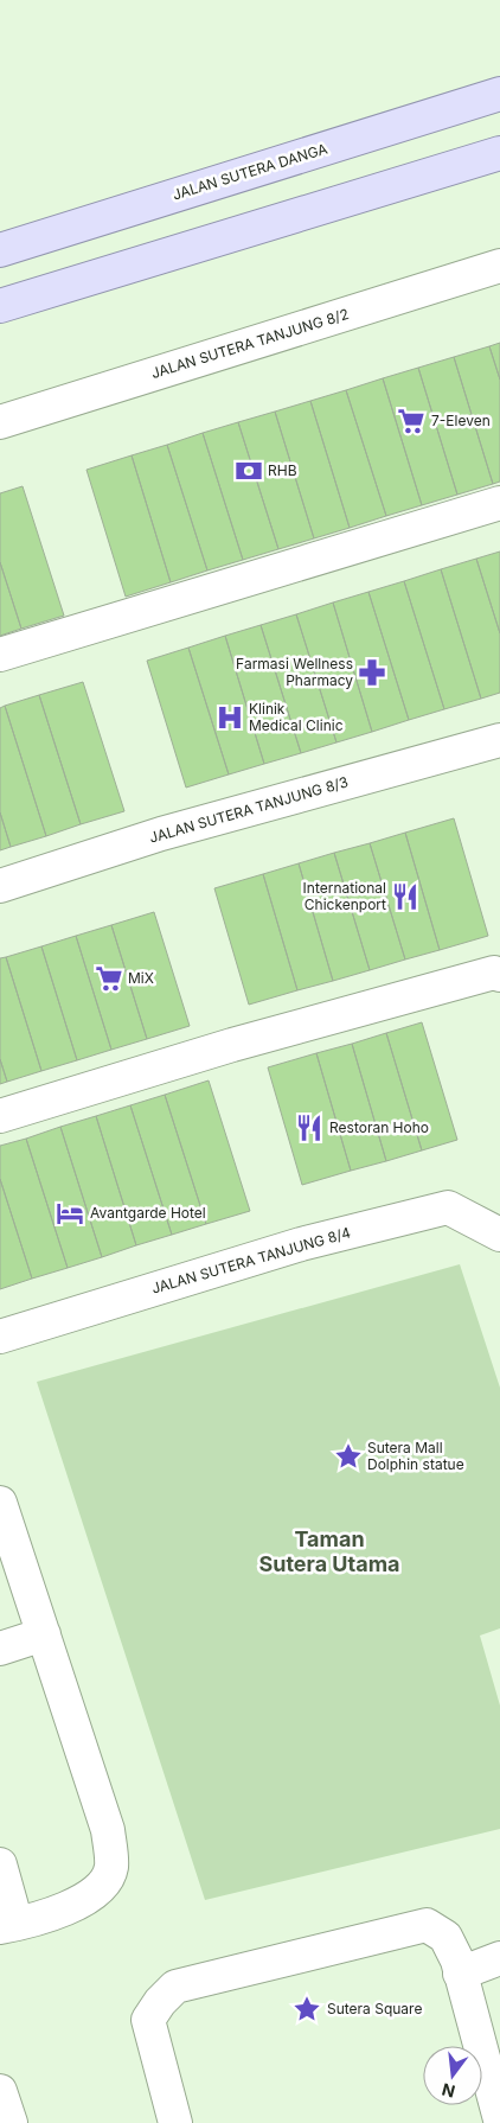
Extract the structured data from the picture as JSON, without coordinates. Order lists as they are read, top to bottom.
{
  "streets": {
    "main road": ["JALAN SUTERA DANGA"],
    "street": ["JALAN SUTERA TANJUNG 8/2", "JALAN SUTERA TANJUNG 8/3", "JALAN SUTERA TANJUNG 8/4"]
  },
  "districts": ["Taman Sutera Utama"],
  "places": {
    "supermarket": ["7-Eleven", "MiX"],
    "bank": ["RHB"],
    "pharmacy": ["Farmasi Wellness Pharmacy"],
    "hospital": ["Klinik Medical Clinic"],
    "restaurant": ["International Chickenport", "Restoran Hoho"],
    "hotel": ["Avantgarde Hotel"],
    "place": ["Sutera Mall Dolphin statue", "Sutera Square"]
  },
  "north": "bottom"
}
